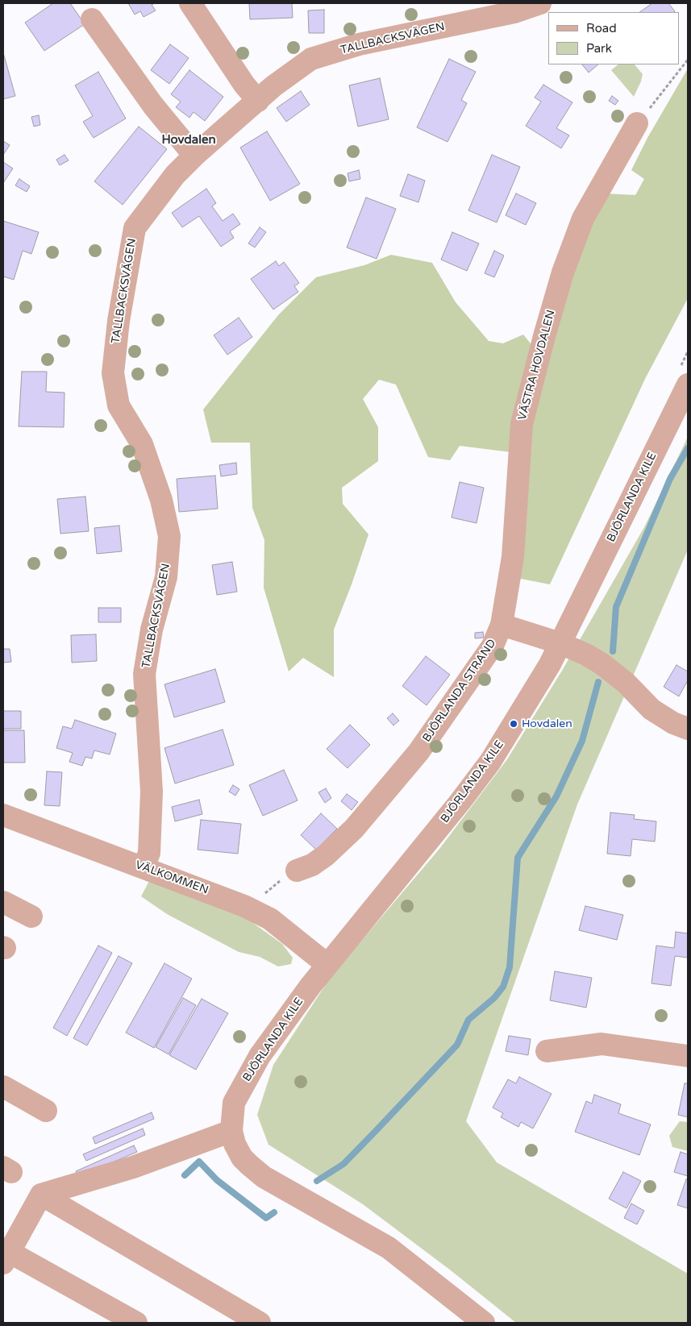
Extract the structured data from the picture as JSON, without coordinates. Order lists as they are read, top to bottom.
{
  "streets": {
    "street": [
      "TALLBACKSVÄGEN",
      "VÄSTRA HOVDALEN",
      "BJÖRLANDA KILE",
      "BJÖRLANDA STRAND",
      "VÄLKOMMEN"
    ]
  },
  "crossings": [
    ["TALLBACKSVÄGEN", "VÄLKOMMEN"],
    ["VÄSTRA HOVDALEN", "BJÖRLANDA STRAND"],
    ["BJÖRLANDA KILE", "VÄLKOMMEN"]
  ],
  "districts": ["Hovdalen"],
  "places": ["Hovdalen"],
  "legend": ["Road", "Park"]
}
